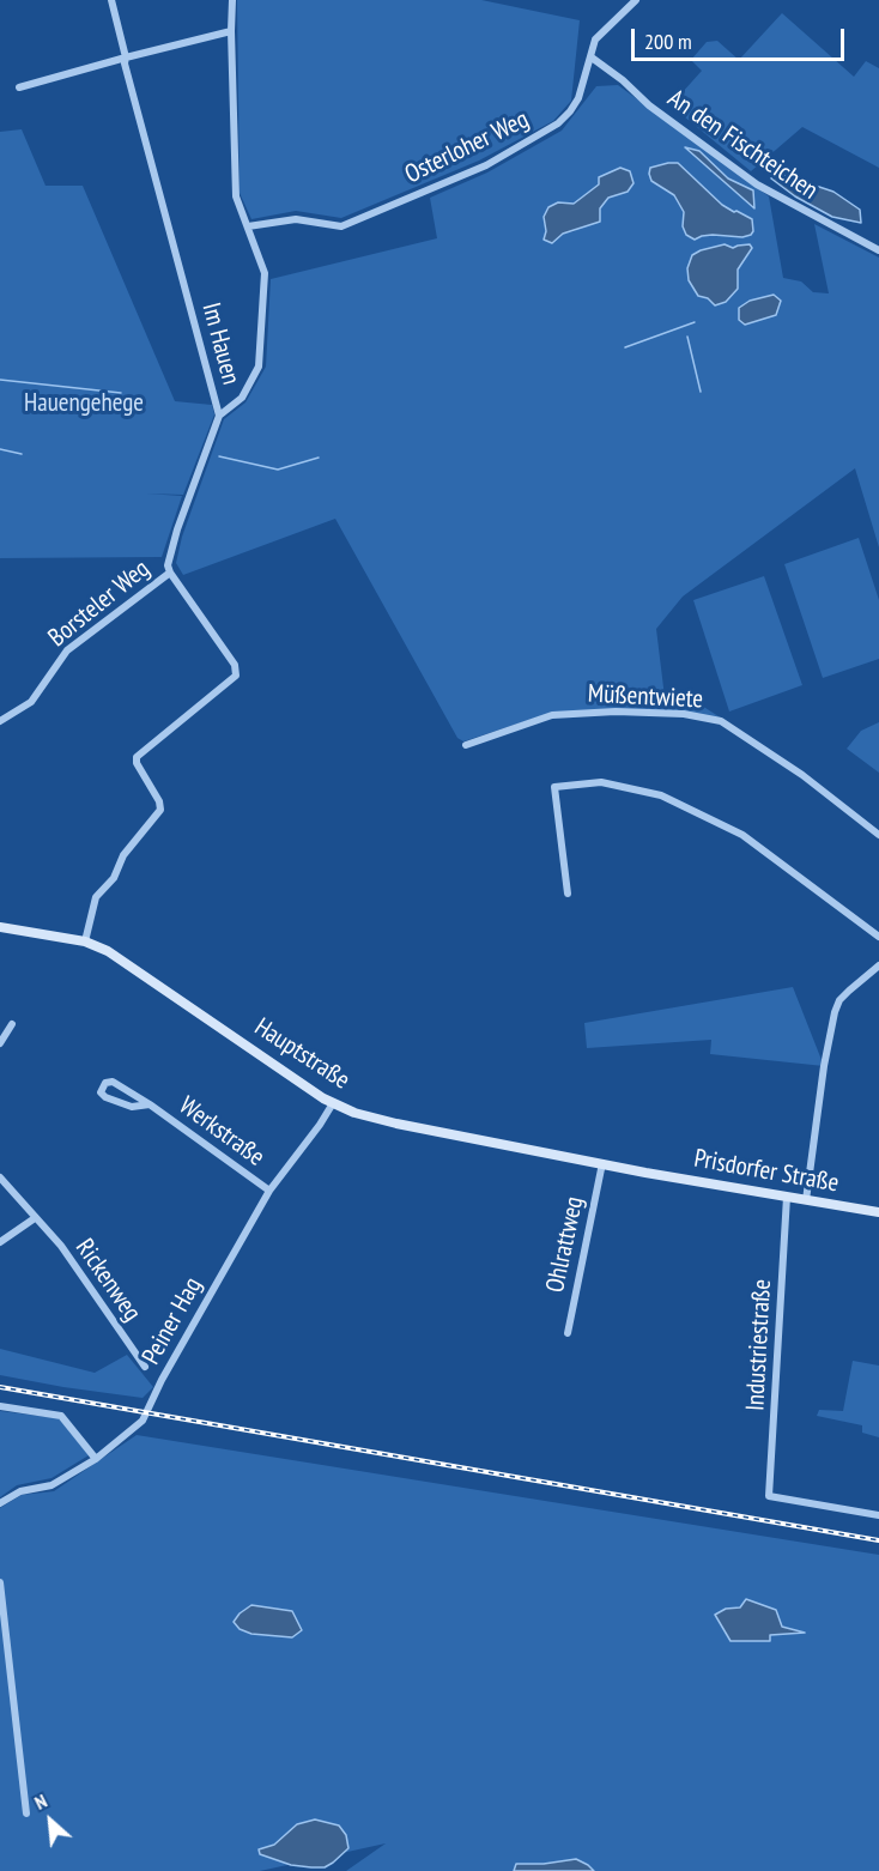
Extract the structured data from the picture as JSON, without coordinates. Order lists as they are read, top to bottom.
{
  "streets": {
    "main road": ["Hauptstraße", "Prisdorfer Straße"],
    "street": [
      "An den Fischteichen",
      "Osterloher Weg",
      "Im Hauen",
      "Borsteler Weg",
      "Müßentwiete",
      "Werkstraße",
      "Ohlrattweg",
      "Rickenweg",
      "Peiner Hag",
      "Industriestraße"
    ]
  },
  "crossings": [
    ["An den Fischteichen", "Osterloher Weg"],
    ["Osterloher Weg", "Im Hauen"],
    ["Im Hauen", "Borsteler Weg"],
    ["Hauptstraße", "Prisdorfer Straße"],
    ["Hauptstraße", "Ohlrattweg"],
    ["Hauptstraße", "Peiner Hag"],
    ["Werkstraße", "Peiner Hag"],
    ["Prisdorfer Straße", "Industriestraße"]
  ],
  "parks": ["Hauengehege"],
  "scale_bar": "200 m",
  "north": "top left"
}
